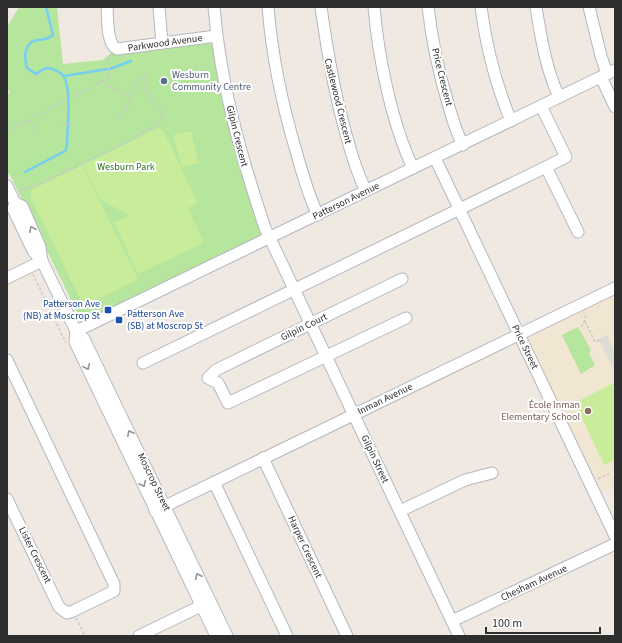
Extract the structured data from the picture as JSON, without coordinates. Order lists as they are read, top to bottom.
{
  "streets": {
    "street": [
      "Parkwood Avenue",
      "Price Crescent",
      "Castlewood Crescent",
      "Gilpin Crescent",
      "Patterson Avenue",
      "Gilpin Court",
      "Price Street",
      "Inman Avenue",
      "Gilpin Street",
      "Moscrop Street",
      "Harper Crescent",
      "Lister Crescent",
      "Chesham Avenue"
    ]
  },
  "crossings": [
    ["Parkwood Avenue", "Gilpin Crescent"],
    ["Price Crescent", "Patterson Avenue"],
    ["Castlewood Crescent", "Patterson Avenue"],
    ["Gilpin Crescent", "Patterson Avenue"],
    ["Gilpin Crescent", "Gilpin Street"],
    ["Patterson Avenue", "Price Street"],
    ["Patterson Avenue", "Gilpin Street"],
    ["Patterson Avenue", "Moscrop Street"],
    ["Gilpin Court", "Gilpin Street"],
    ["Price Street", "Inman Avenue"],
    ["Inman Avenue", "Gilpin Street"],
    ["Inman Avenue", "Moscrop Street"],
    ["Inman Avenue", "Harper Crescent"],
    ["Gilpin Street", "Chesham Avenue"]
  ],
  "parks": ["Wesburn Park"],
  "places": {
    "other": ["Wesburn Community Centre", "École Inman Elementary School"],
    "transit": ["Patterson Ave (NB) at Moscrop St", "Patterson Ave (SB) at Moscrop St"]
  },
  "scale_bar": "100 m"
}
